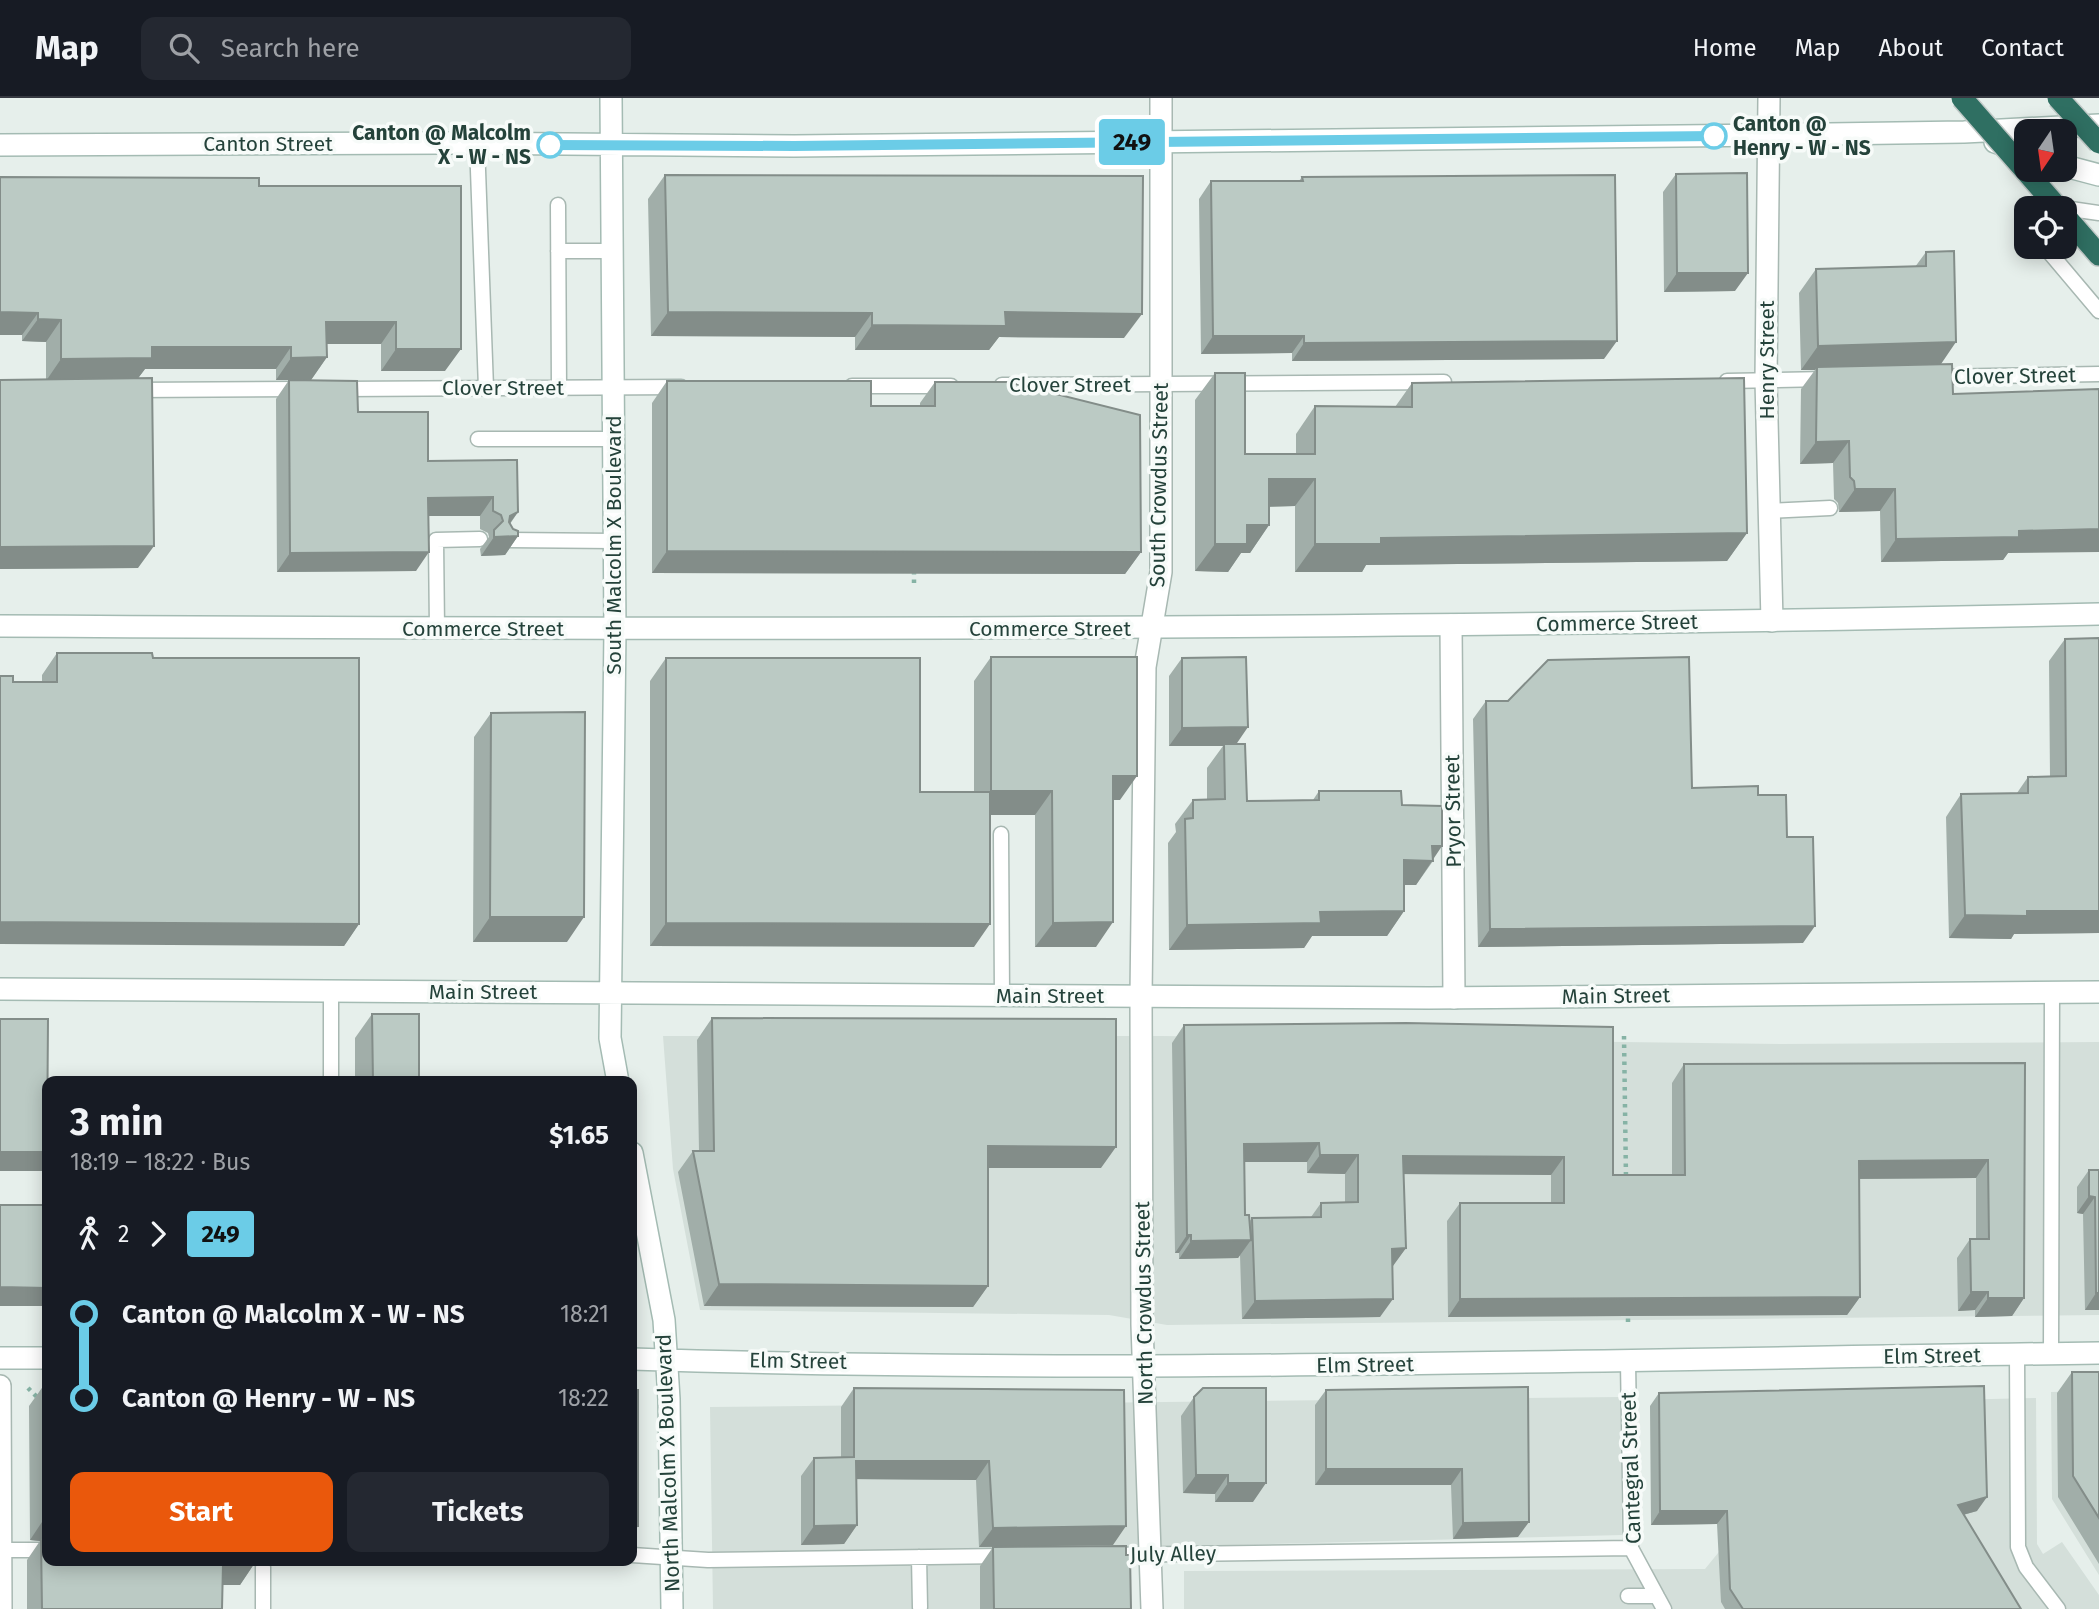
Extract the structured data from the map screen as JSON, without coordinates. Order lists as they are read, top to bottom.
{
  "streets": {
    "main road": [
      "Canton Street",
      "Henry Street",
      "South Crowdus Street",
      "South Malcolm X Boulevard",
      "Commerce Street",
      "Pryor Street",
      "Main Street",
      "North Crowdus Street",
      "Elm Street",
      "North Malcolm X Boulevard"
    ],
    "lane": ["Clover Street", "Cantegral Street", "July Alley"]
  },
  "crossings": [
    ["Canton Street", "Henry Street"],
    ["Canton Street", "South Crowdus Street"],
    ["Canton Street", "South Malcolm X Boulevard"],
    ["Henry Street", "Commerce Street"],
    ["Clover Street", "South Crowdus Street"],
    ["Clover Street", "South Malcolm X Boulevard"],
    ["South Crowdus Street", "Commerce Street"],
    ["South Crowdus Street", "Main Street"],
    ["South Crowdus Street", "North Crowdus Street"],
    ["South Malcolm X Boulevard", "Commerce Street"],
    ["South Malcolm X Boulevard", "Main Street"],
    ["Commerce Street", "Pryor Street"],
    ["Pryor Street", "Main Street"],
    ["Main Street", "North Crowdus Street"],
    ["North Crowdus Street", "Elm Street"],
    ["North Crowdus Street", "July Alley"],
    ["Elm Street", "North Malcolm X Boulevard"],
    ["Elm Street", "Cantegral Street"],
    ["Cantegral Street", "July Alley"]
  ],
  "places": ["Canton @ Henry - W - NS", "Canton @ Malcolm X - W - NS"],
  "lines": ["bus line 249"],
  "north": "bottom",
  "page": {
    "header": "Map",
    "search": "Search here",
    "nav": [
      "Home",
      "Map",
      "About",
      "Contact"
    ],
    "on_map": "249",
    "heading": ["3 min", "18:19 – 18:22 · Bus", "$1.65"],
    "legs": ["2", "249"],
    "list": [
      {
        "name": "Canton @ Malcolm X - W - NS",
        "value": "18:21"
      },
      {
        "name": "Canton @ Henry - W - NS",
        "value": "18:22"
      }
    ],
    "buttons": ["Start", "Tickets"]
  }
}
